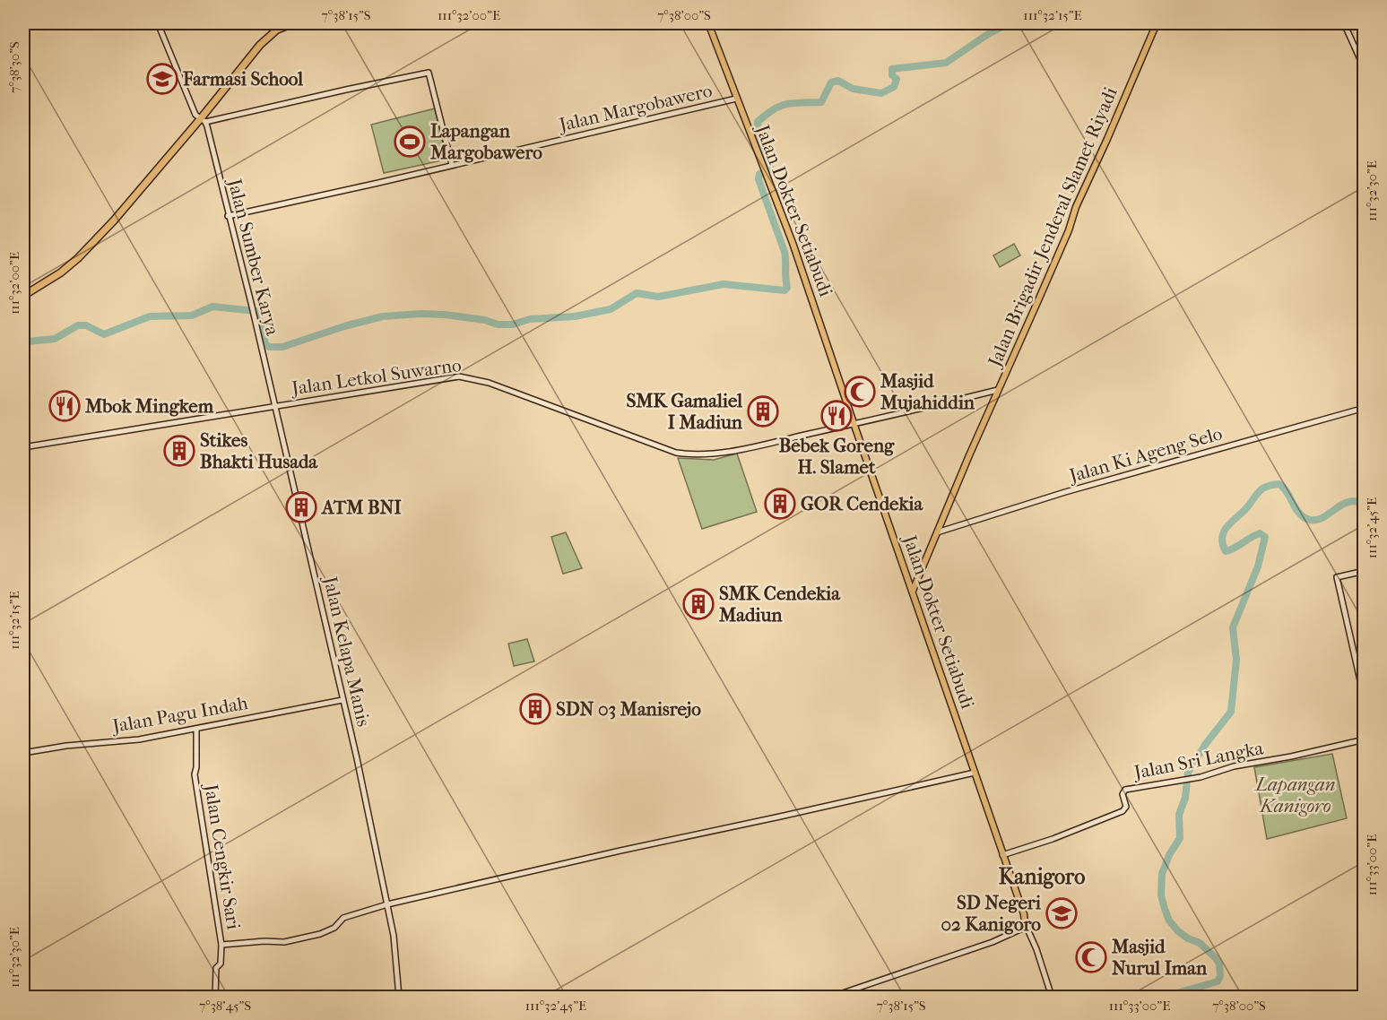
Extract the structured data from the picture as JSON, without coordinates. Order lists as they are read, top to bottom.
{
  "streets": {
    "main road": ["Jalan Dokter Setiabudi", "Jalan Brigadir Jenderal Slamet Riyadi"],
    "street": [
      "Jalan Margobawero",
      "Jalan Sumber Karya",
      "Jalan Letkol Suwarno",
      "Jalan Ki Ageng Selo",
      "Jalan Kelapa Manis",
      "Jalan Pagu Indah",
      "Jalan Sri Langka",
      "Jalan Cengkir Sari"
    ]
  },
  "crossings": [
    ["Jalan Margobawero", "Jalan Dokter Setiabudi"],
    ["Jalan Margobawero", "Jalan Sumber Karya"],
    ["Jalan Dokter Setiabudi", "Jalan Brigadir Jenderal Slamet Riyadi"],
    ["Jalan Dokter Setiabudi", "Jalan Letkol Suwarno"],
    ["Jalan Dokter Setiabudi", "Jalan Sri Langka"],
    ["Jalan Brigadir Jenderal Slamet Riyadi", "Jalan Letkol Suwarno"],
    ["Jalan Brigadir Jenderal Slamet Riyadi", "Jalan Ki Ageng Selo"],
    ["Jalan Sumber Karya", "Jalan Letkol Suwarno"],
    ["Jalan Sumber Karya", "Jalan Kelapa Manis"],
    ["Jalan Letkol Suwarno", "Jalan Kelapa Manis"],
    ["Jalan Kelapa Manis", "Jalan Pagu Indah"],
    ["Jalan Pagu Indah", "Jalan Cengkir Sari"]
  ],
  "districts": ["Kanigoro"],
  "parks": ["Lapangan Kanigoro"],
  "places": {
    "school or university": ["Farmasi School", "SD Negeri 02 Kanigoro"],
    "sports": ["Lapangan Margobawero"],
    "mosque": ["Masjid Mujahiddin", "Masjid Nurul Iman"],
    "restaurant": ["Mbok Mingkem", "Bebek Goreng H. Slamet"],
    "building": [
      "SMK Gamaliel I Madiun",
      "Stikes Bhakti Husada",
      "GOR Cendekia",
      "ATM BNI",
      "SMK Cendekia Madiun",
      "SDN 03 Manisrejo"
    ]
  },
  "coordinates": [
    "7°38'15\"S",
    "111°32'00\"E",
    "7°38'00\"S",
    "111°32'15\"E",
    "7°38'30\"S",
    "111°32'30\"E",
    "111°32'45\"E",
    "111°33'00\"E",
    "7°38'45\"S"
  ]
}
